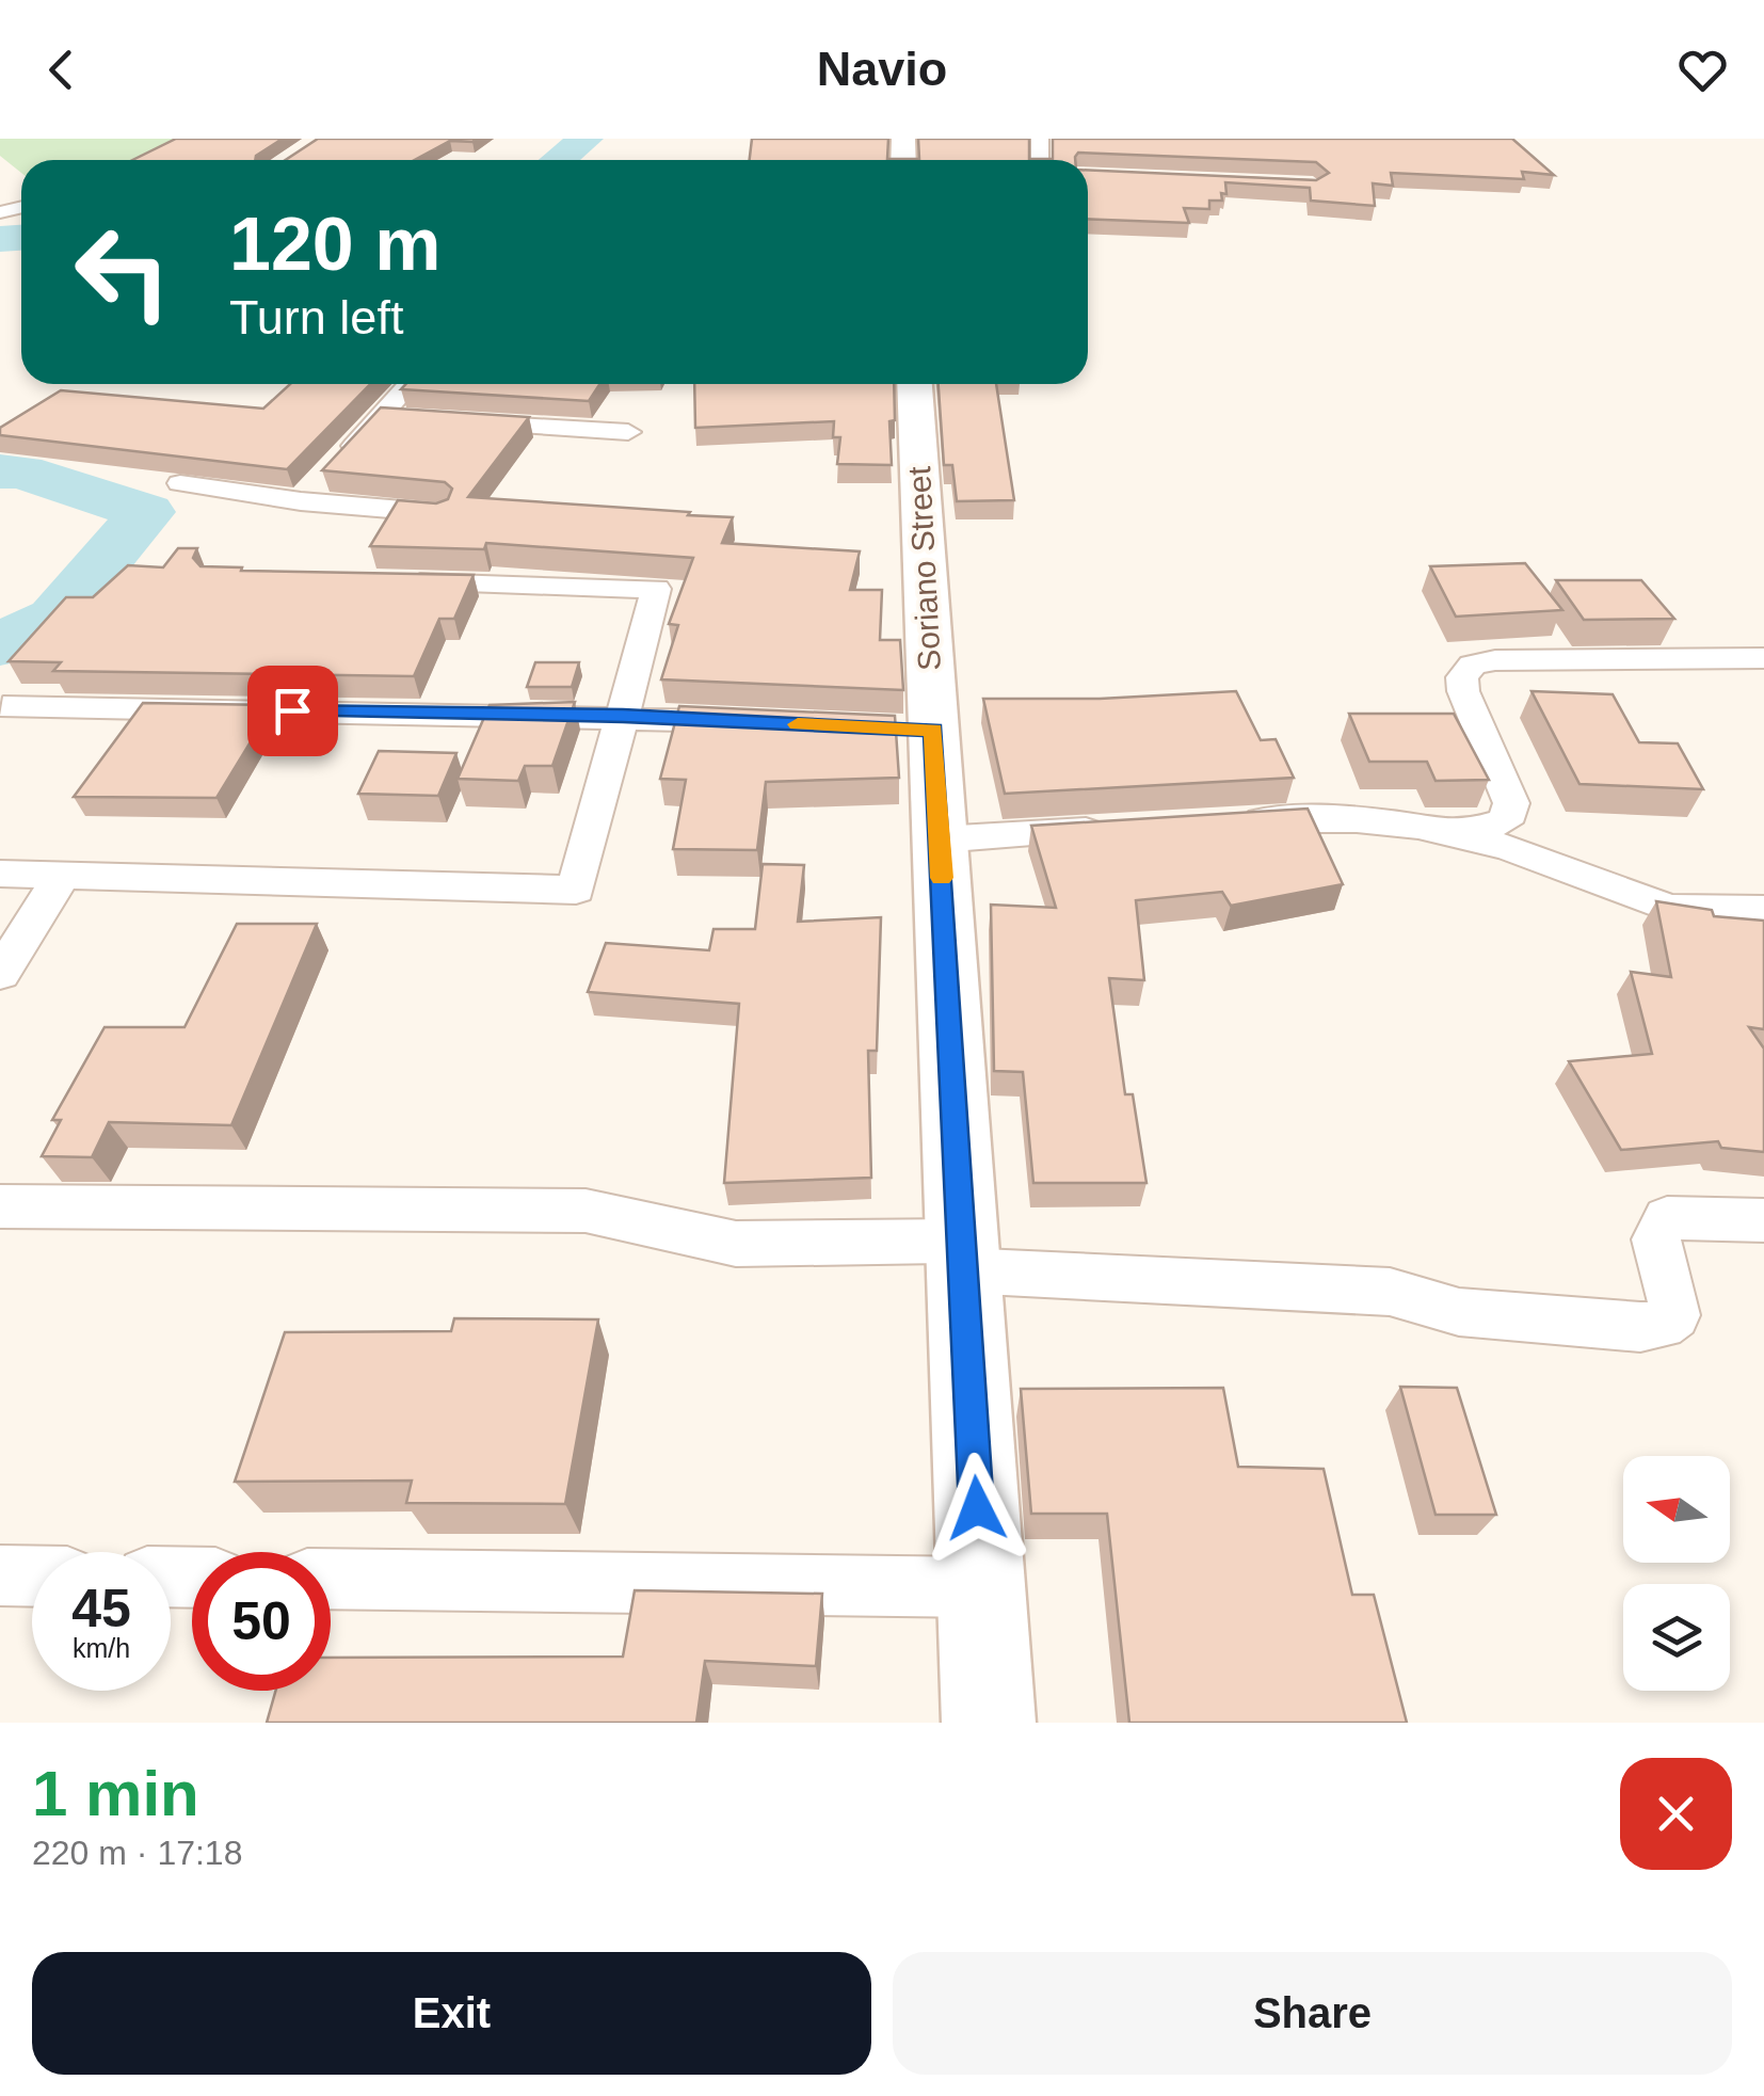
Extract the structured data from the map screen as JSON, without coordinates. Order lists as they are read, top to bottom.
{
  "streets": {
    "main road": ["Soriano Street"]
  },
  "north": "left",
  "page": {
    "header": "Navio",
    "turn": ["120 m", "Turn left"],
    "speed": "45 km/h",
    "limit": "50",
    "heading": ["1 min", "220 m · 17:18"],
    "buttons": ["Exit", "Share"]
  }
}
